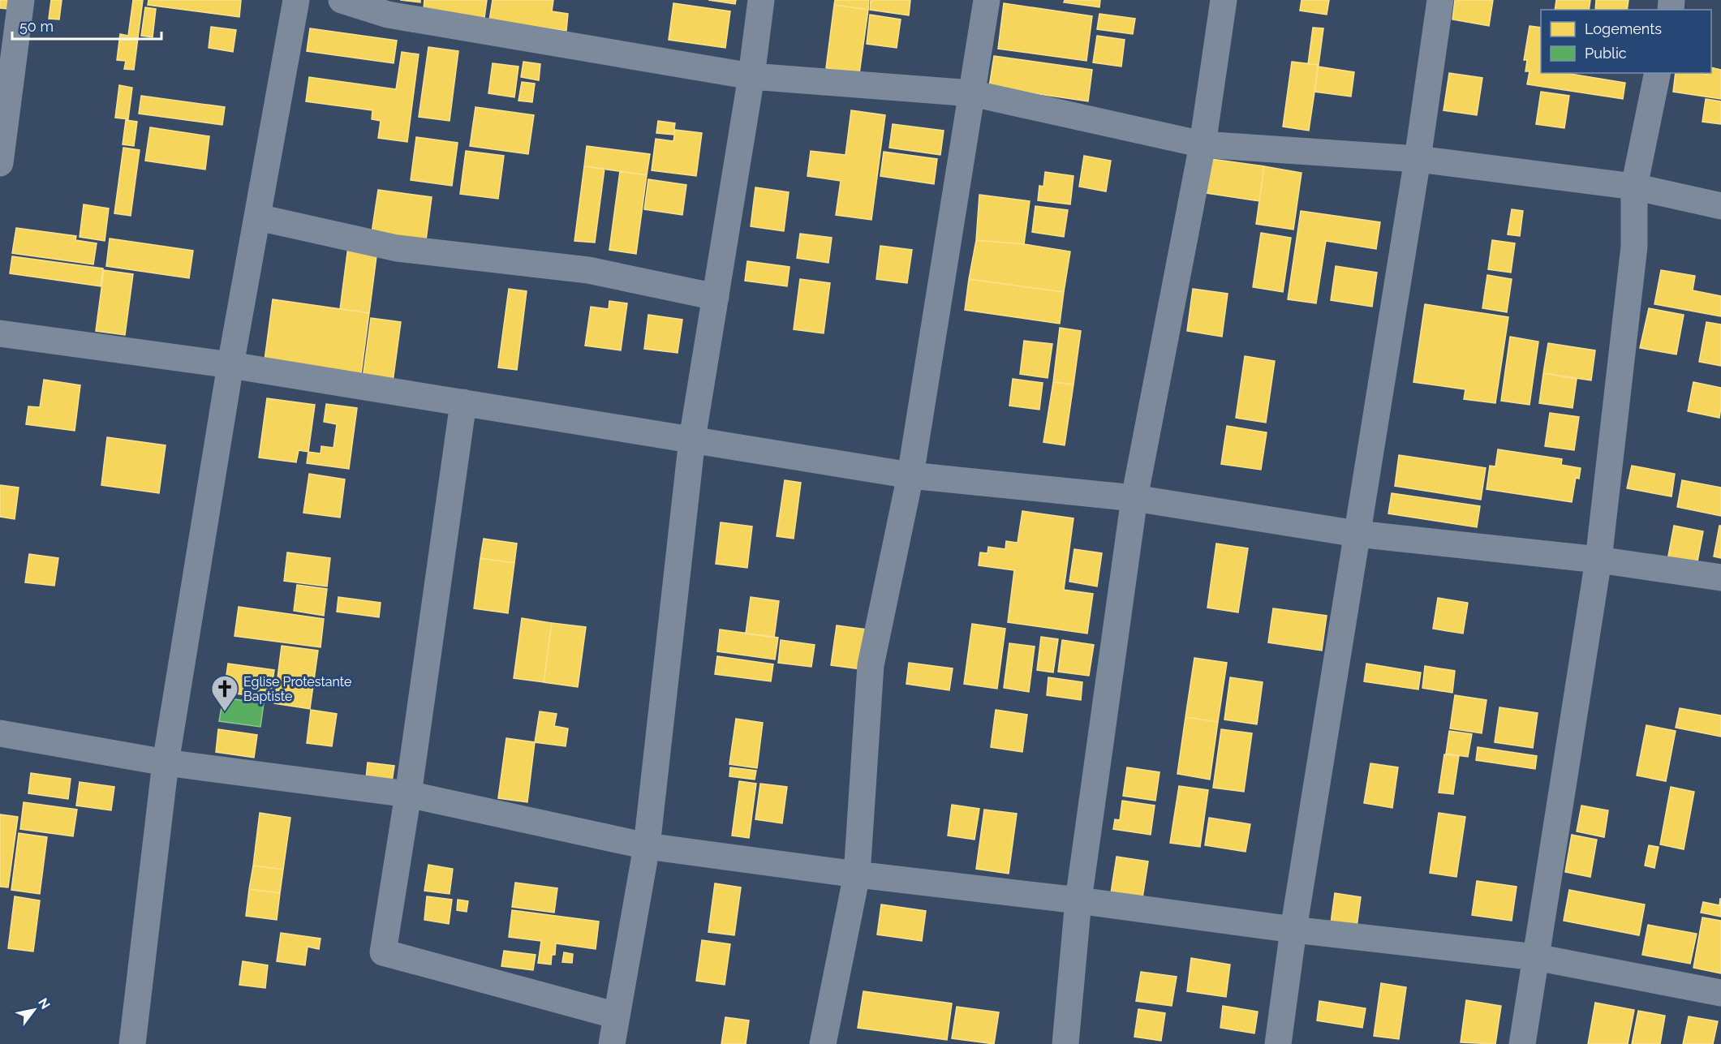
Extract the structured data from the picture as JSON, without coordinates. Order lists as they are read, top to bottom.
{
  "places": {
    "church": ["Eglise Protestante Baptiste"]
  },
  "legend": ["Logements", "Public"],
  "scale_bar": "50 m",
  "north": "top right"
}
